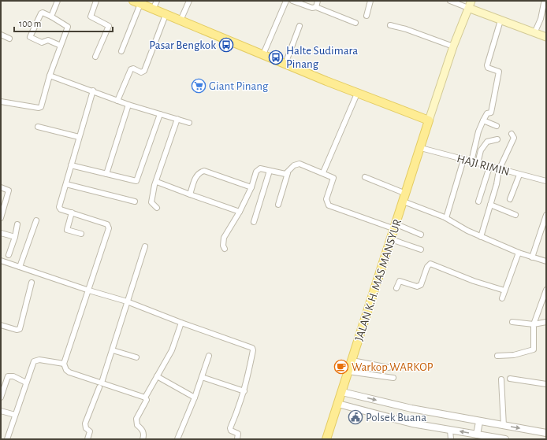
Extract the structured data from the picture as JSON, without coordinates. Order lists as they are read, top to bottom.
{
  "streets": {
    "main road": ["JALAN K.H. MAS MANSYUR"],
    "street": ["HAJI RIMIN"]
  },
  "crossings": [
    ["HAJI RIMIN", "JALAN K.H. MAS MANSYUR"]
  ],
  "places": {
    "bus stop": ["Pasar Bengkok", "Halte Sudimara Pinang"],
    "supermarket": ["Giant Pinang"],
    "cafe": ["Warkop WARKOP"],
    "public building": ["Polsek Buana"]
  },
  "scale_bar": "100 m"
}
